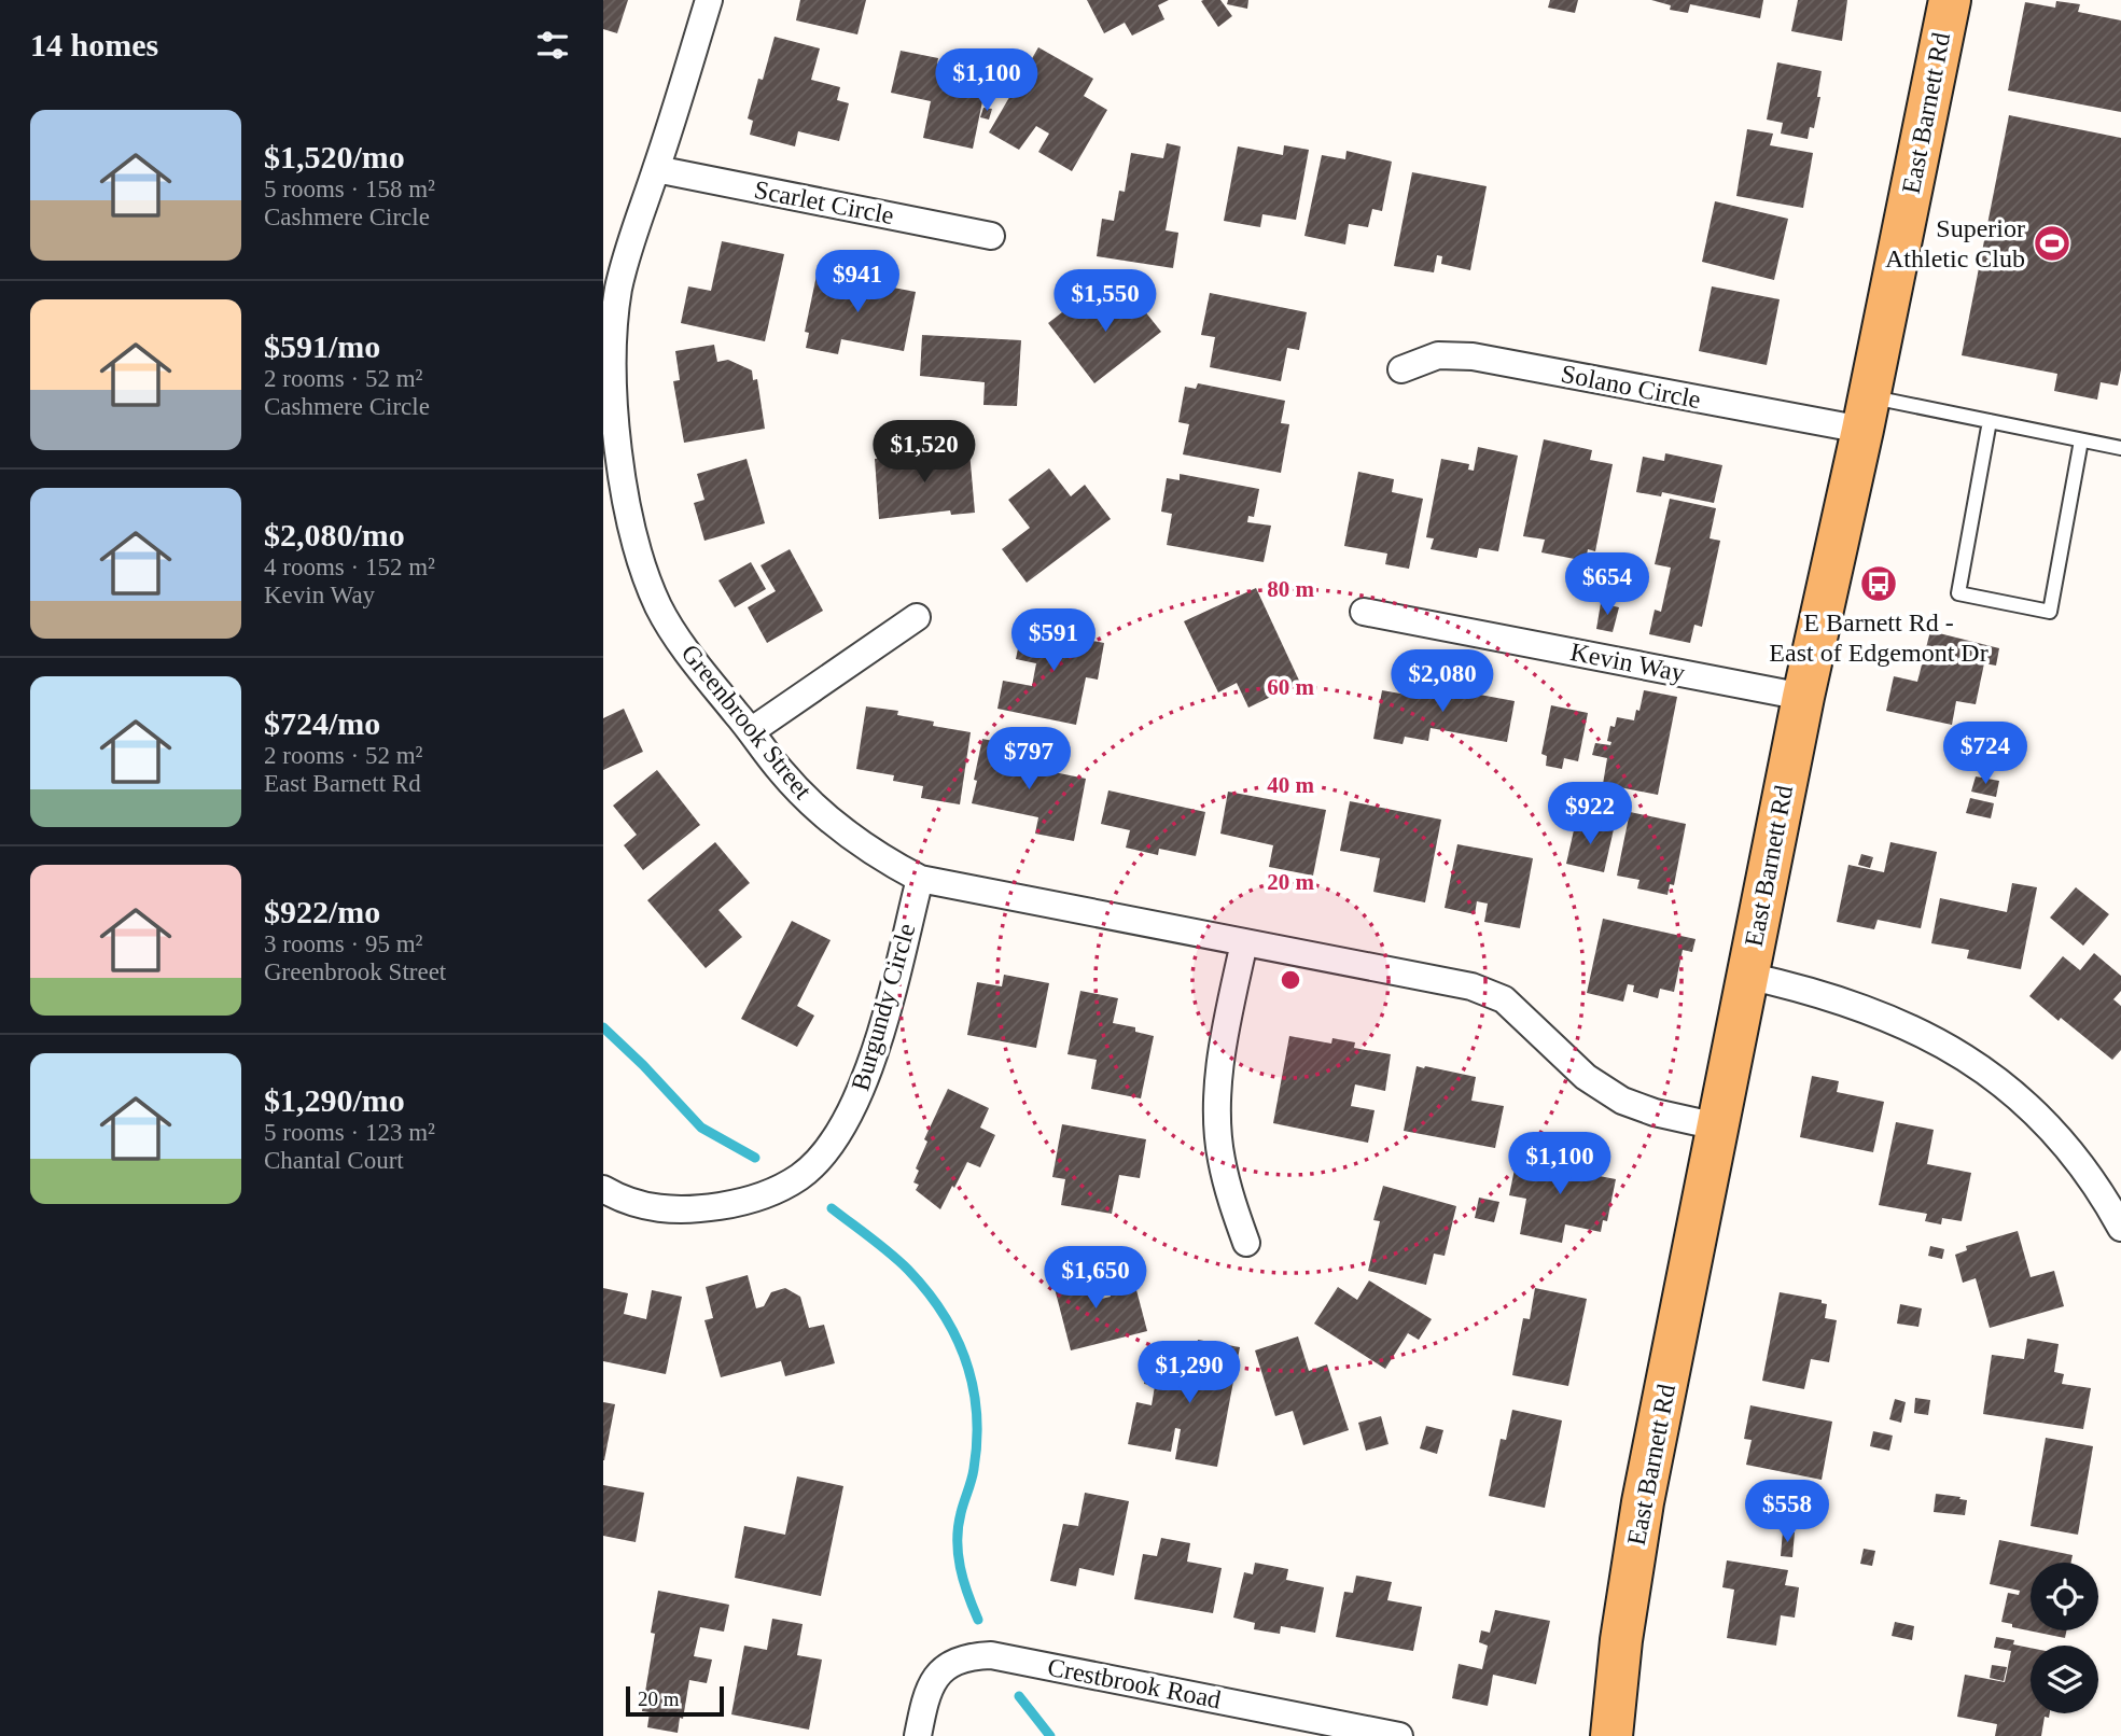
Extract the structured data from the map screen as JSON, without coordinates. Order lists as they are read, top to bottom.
{
  "streets": {
    "main road": ["East Barnett Rd"],
    "street": [
      "Scarlet Circle",
      "Solano Circle",
      "Kevin Way",
      "Greenbrook Street",
      "Burgundy Circle",
      "Crestbrook Road"
    ]
  },
  "crossings": [
    ["East Barnett Rd", "Solano Circle"],
    ["East Barnett Rd", "Kevin Way"],
    ["East Barnett Rd", "Greenbrook Street"],
    ["Scarlet Circle", "Greenbrook Street"],
    ["Greenbrook Street", "Burgundy Circle"]
  ],
  "places": {
    "sports": ["Superior Athletic Club"],
    "bus stop": ["E Barnett Rd - East of Edgemont Dr"]
  },
  "scale_bar": "20 m",
  "page": {
    "heading": "14 homes",
    "price": [
      "$1,100",
      "$941",
      "$1,550",
      "$1,520",
      "$654",
      "$591",
      "$2,080",
      "$724",
      "$797",
      "$922",
      "$1,100",
      "$1,650",
      "$1,290",
      "$558"
    ],
    "list": [
      {
        "name": "$1,520/mo",
        "note": "5 rooms · 158 m² · Cashmere Circle"
      },
      {
        "name": "$591/mo",
        "note": "2 rooms · 52 m² · Cashmere Circle"
      },
      {
        "name": "$2,080/mo",
        "note": "4 rooms · 152 m² · Kevin Way"
      },
      {
        "name": "$724/mo",
        "note": "2 rooms · 52 m² · East Barnett Rd"
      },
      {
        "name": "$922/mo",
        "note": "3 rooms · 95 m² · Greenbrook Street"
      },
      {
        "name": "$1,290/mo",
        "note": "5 rooms · 123 m² · Chantal Court"
      }
    ],
    "scale": "20 m"
  },
  "rings": [
    "80 m",
    "60 m",
    "40 m",
    "20 m"
  ]
}
